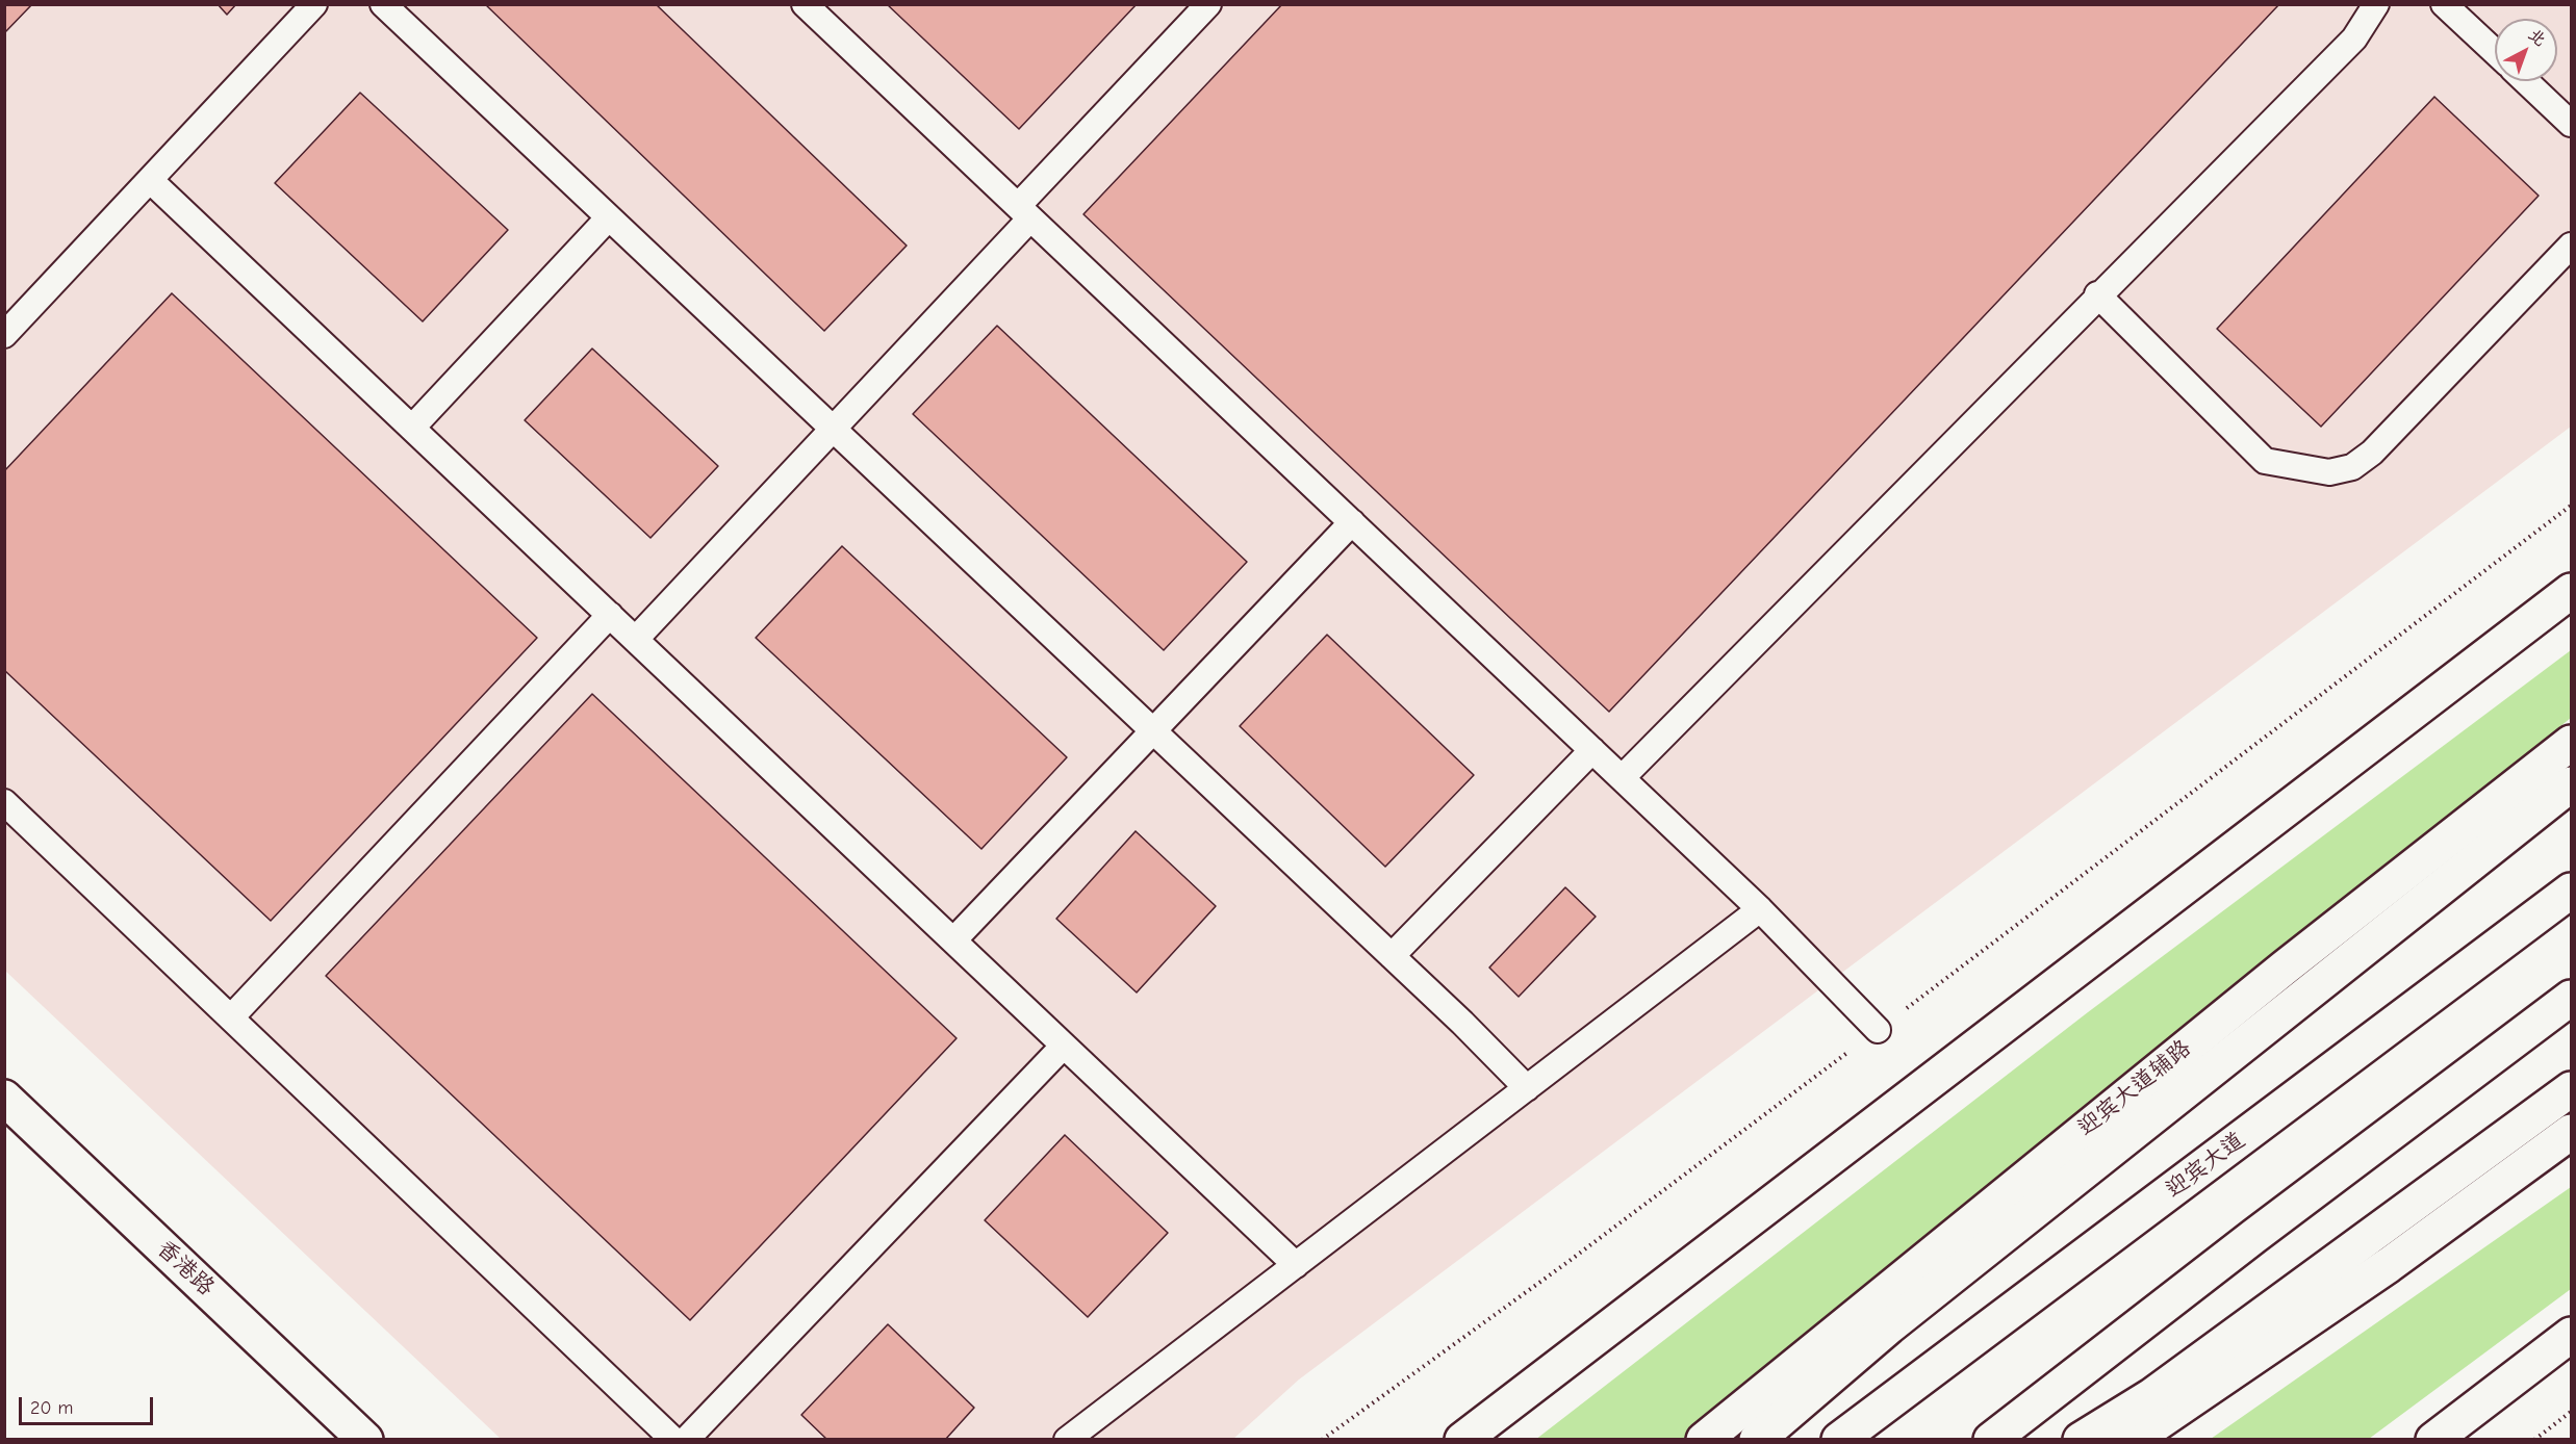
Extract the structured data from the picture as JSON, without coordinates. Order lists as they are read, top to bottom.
{
  "streets": {
    "main road": ["迎宾大道辅路", "迎宾大道", "香港路"]
  },
  "scale_bar": "20 m",
  "north": "top right"
}
